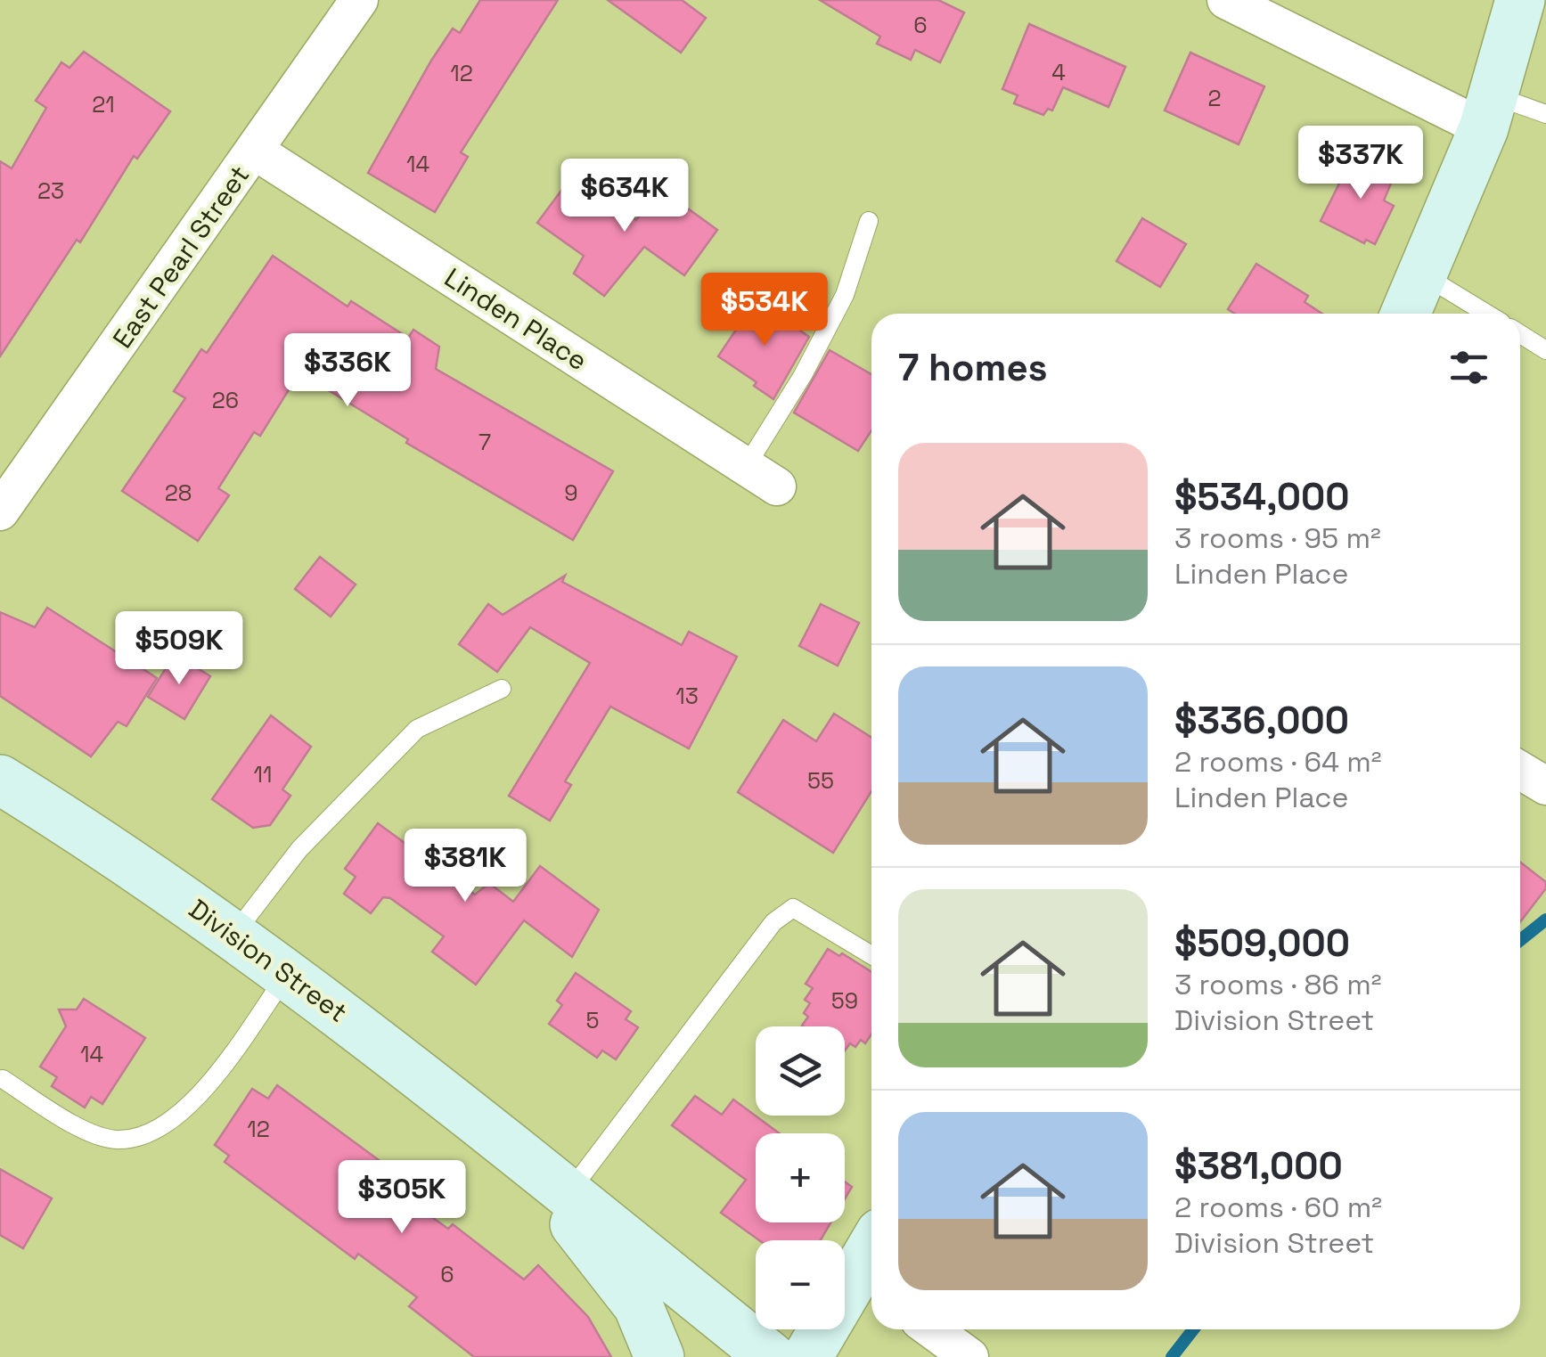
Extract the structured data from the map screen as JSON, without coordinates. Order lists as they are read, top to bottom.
{
  "streets": {
    "street": ["East Pearl Street", "Linden Place", "Division Street"]
  },
  "crossings": [
    ["East Pearl Street", "Linden Place"]
  ],
  "house_numbers": [
    "6",
    "4",
    "12",
    "2",
    "21",
    "14",
    "23",
    "26",
    "7",
    "28",
    "9",
    "13",
    "11",
    "55",
    "59",
    "5",
    "14",
    "12",
    "6"
  ],
  "page": {
    "price": [
      "$337K",
      "$634K",
      "$534K",
      "$336K",
      "$509K",
      "$381K",
      "$305K"
    ],
    "heading": "7 homes",
    "list": [
      {
        "name": "$534,000",
        "note": "3 rooms · 95 m² · Linden Place"
      },
      {
        "name": "$336,000",
        "note": "2 rooms · 64 m² · Linden Place"
      },
      {
        "name": "$509,000",
        "note": "3 rooms · 86 m² · Division Street"
      },
      {
        "name": "$381,000",
        "note": "2 rooms · 60 m² · Division Street"
      }
    ],
    "map_buttons": ["+", "−"]
  }
}
